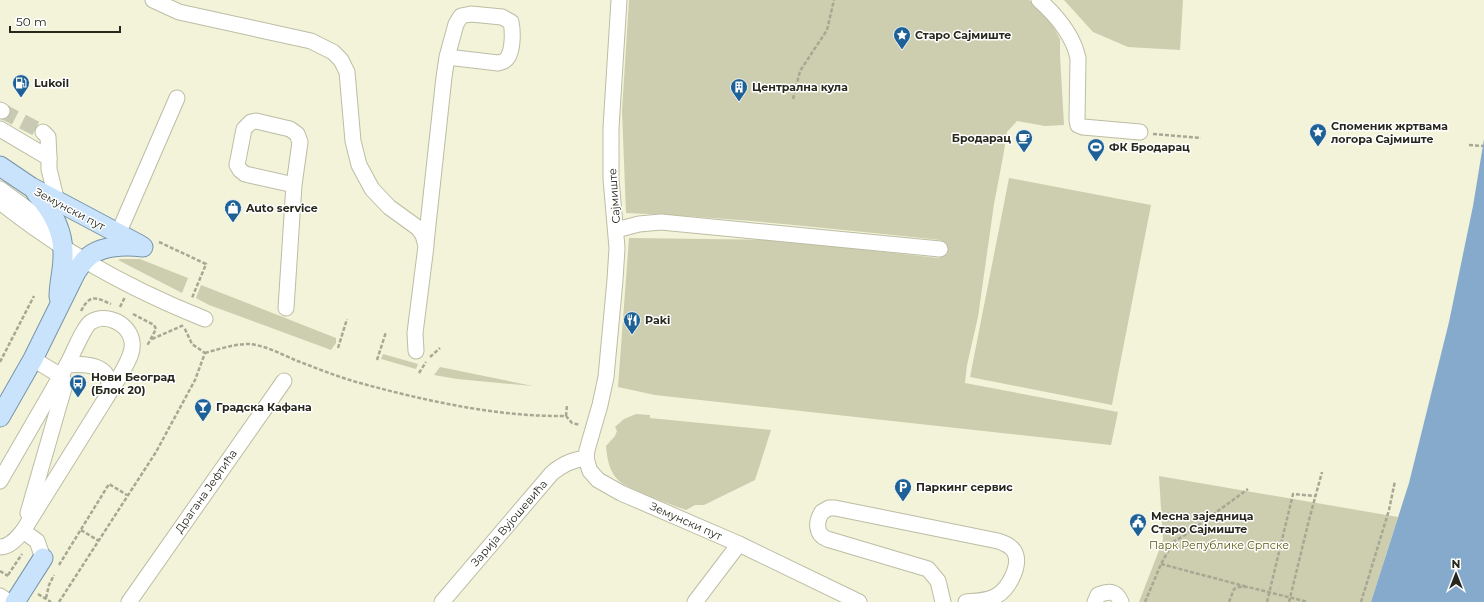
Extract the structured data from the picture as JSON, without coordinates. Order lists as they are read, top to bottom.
{
  "streets": {
    "main road": ["Земунски пут"],
    "street": ["Сајмиште", "Драгана Јефтића", "Зарија Вујошевића"]
  },
  "crossings": [
    ["Сајмиште", "Земунски пут"],
    ["Сајмиште", "Зарија Вујошевића"],
    ["Земунски пут", "Зарија Вујошевића"]
  ],
  "parks": ["Парк Републике Српске"],
  "places": {
    "place": ["Старо Сајмиште", "Споменик жртвама логора Сајмиште"],
    "fuel station": ["Lukoil"],
    "building": ["Централна кула"],
    "cafe": ["Бродарац"],
    "sports": ["ФК Бродарац"],
    "shop": ["Auto service"],
    "restaurant": ["Paki"],
    "bus stop": ["Нови Београд (Блок 20)"],
    "bar": ["Градска Кафана"],
    "parking": ["Паркинг сервис"],
    "public building": ["Месна заједница Старо Сајмиште"]
  },
  "scale_bar": "50 m",
  "north": "top"
}
